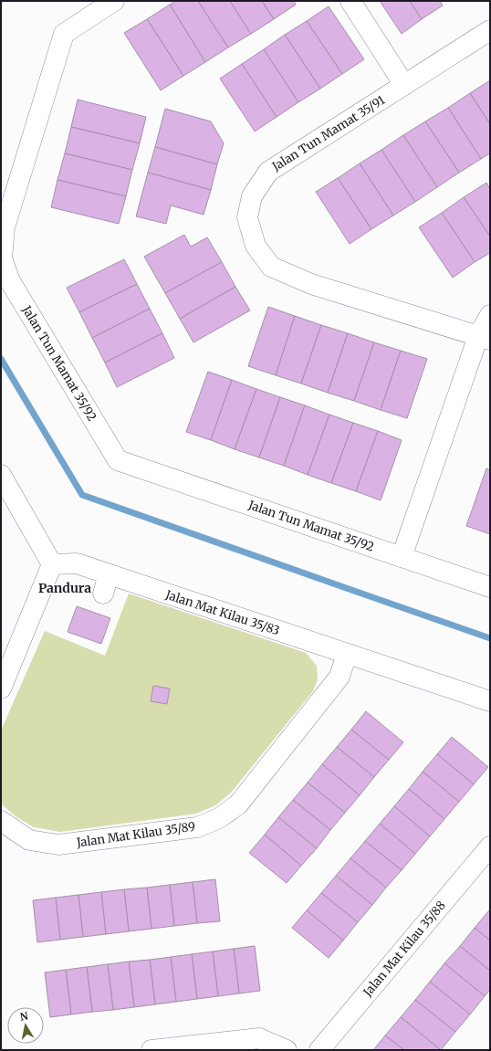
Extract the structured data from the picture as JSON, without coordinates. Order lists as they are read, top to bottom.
{
  "streets": {
    "street": [
      "Jalan Tun Mamat 35/91",
      "Jalan Tun Mamat 35/92",
      "Jalan Mat Kilau 35/83",
      "Jalan Mat Kilau 35/89",
      "Jalan Mat Kilau 35/88"
    ]
  },
  "crossings": [
    ["Jalan Mat Kilau 35/83", "Jalan Mat Kilau 35/89"]
  ],
  "districts": ["Pandura"],
  "north": "top"
}
